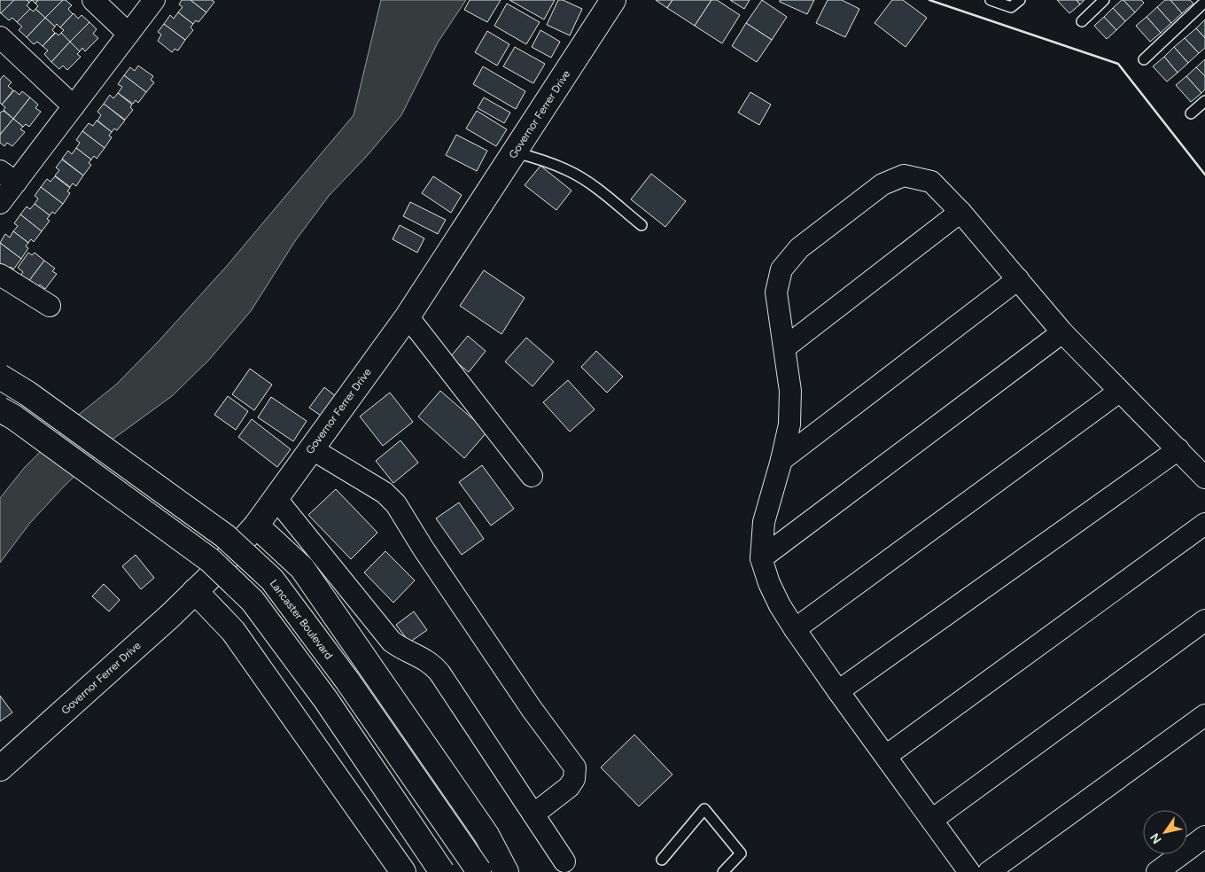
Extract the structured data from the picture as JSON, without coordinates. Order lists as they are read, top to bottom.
{
  "streets": {
    "main road": ["Governor Ferrer Drive", "Lancaster Boulevard"]
  },
  "north": "bottom left"
}
